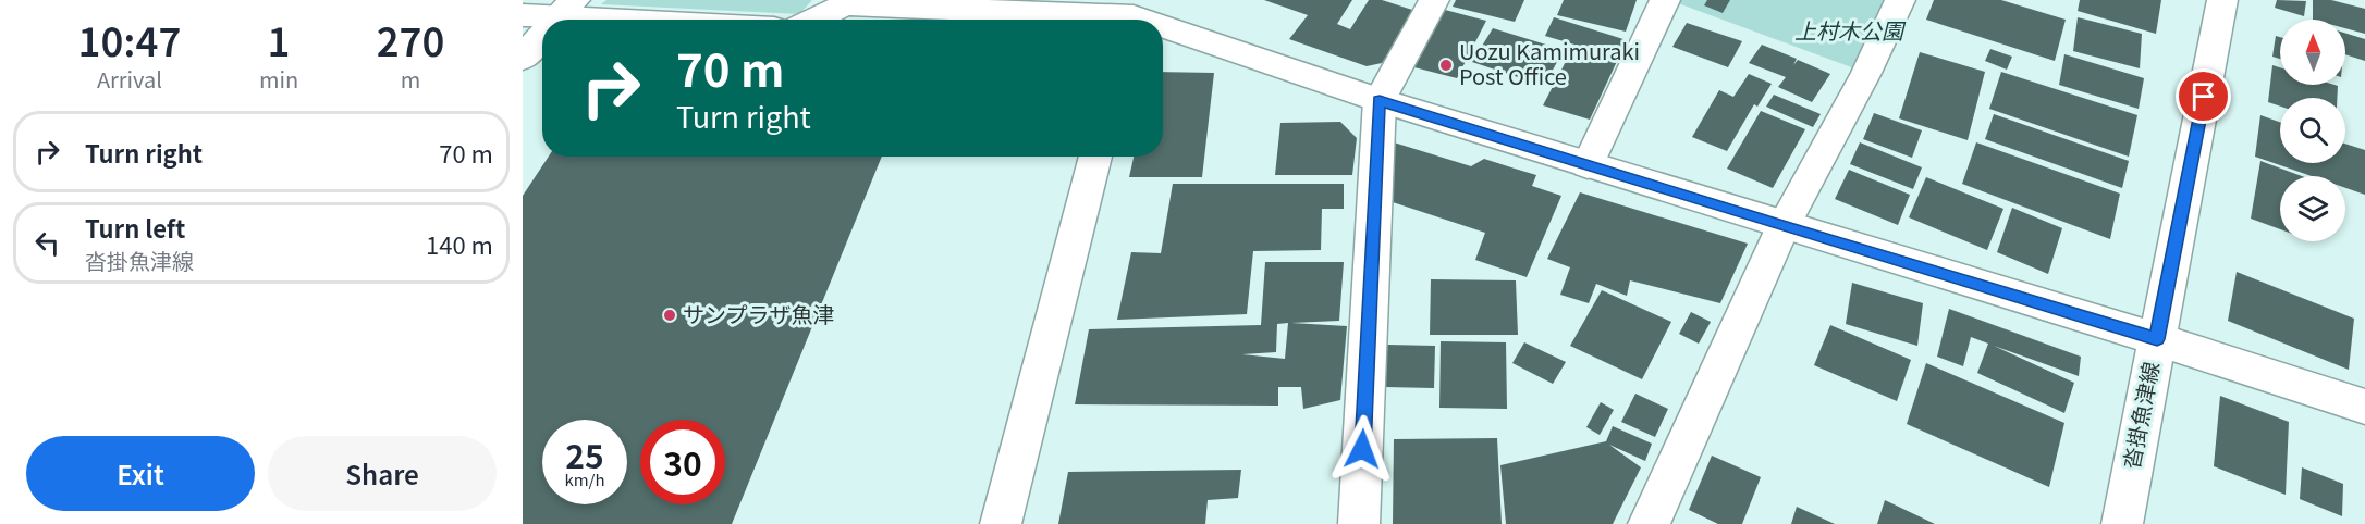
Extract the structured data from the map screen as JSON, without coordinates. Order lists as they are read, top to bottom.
{
  "streets": {
    "street": ["沓掛魚津線"]
  },
  "parks": ["上村木公園"],
  "places": ["Uozu Kamimuraki Post Office", "サンプラザ魚津"],
  "north": "top",
  "page": {
    "eta": [
      "10:47",
      "Arrival",
      "1",
      "min",
      "270",
      "m"
    ],
    "turn": ["70 m", "Turn right"],
    "list": [
      {
        "name": "Turn right",
        "value": "70 m"
      },
      {
        "name": "Turn left",
        "note": "沓掛魚津線",
        "value": "140 m"
      }
    ],
    "speed": "25 km/h",
    "limit": "30",
    "buttons": ["Exit", "Share"]
  }
}
